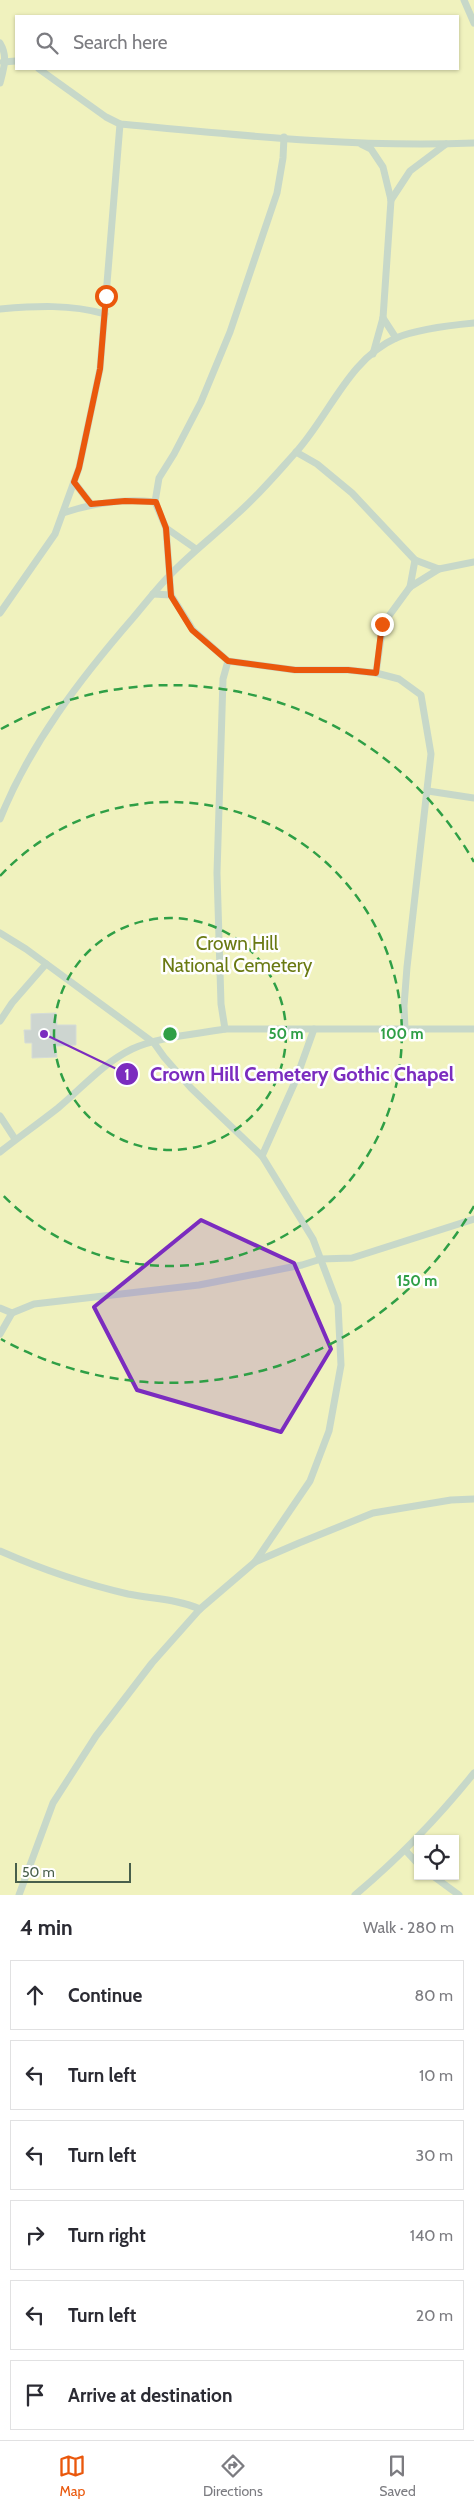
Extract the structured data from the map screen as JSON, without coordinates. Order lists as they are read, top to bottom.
{
  "parks": ["Crown Hill National Cemetery"],
  "places": ["Crown Hill Cemetery Gothic Chapel"],
  "scale_bar": "50 m",
  "page": {
    "search": "Search here",
    "scale": "50 m",
    "heading": ["4 min", "Walk · 280 m"],
    "list": [
      ["Continue", "80 m"],
      ["Turn left", "10 m"],
      ["Turn left", "30 m"],
      ["Turn right", "140 m"],
      ["Turn left", "20 m"],
      "Arrive at destination"
    ],
    "nav": ["Map", "Directions", "Saved"]
  },
  "rings": ["50 m", "100 m", "150 m"]
}
